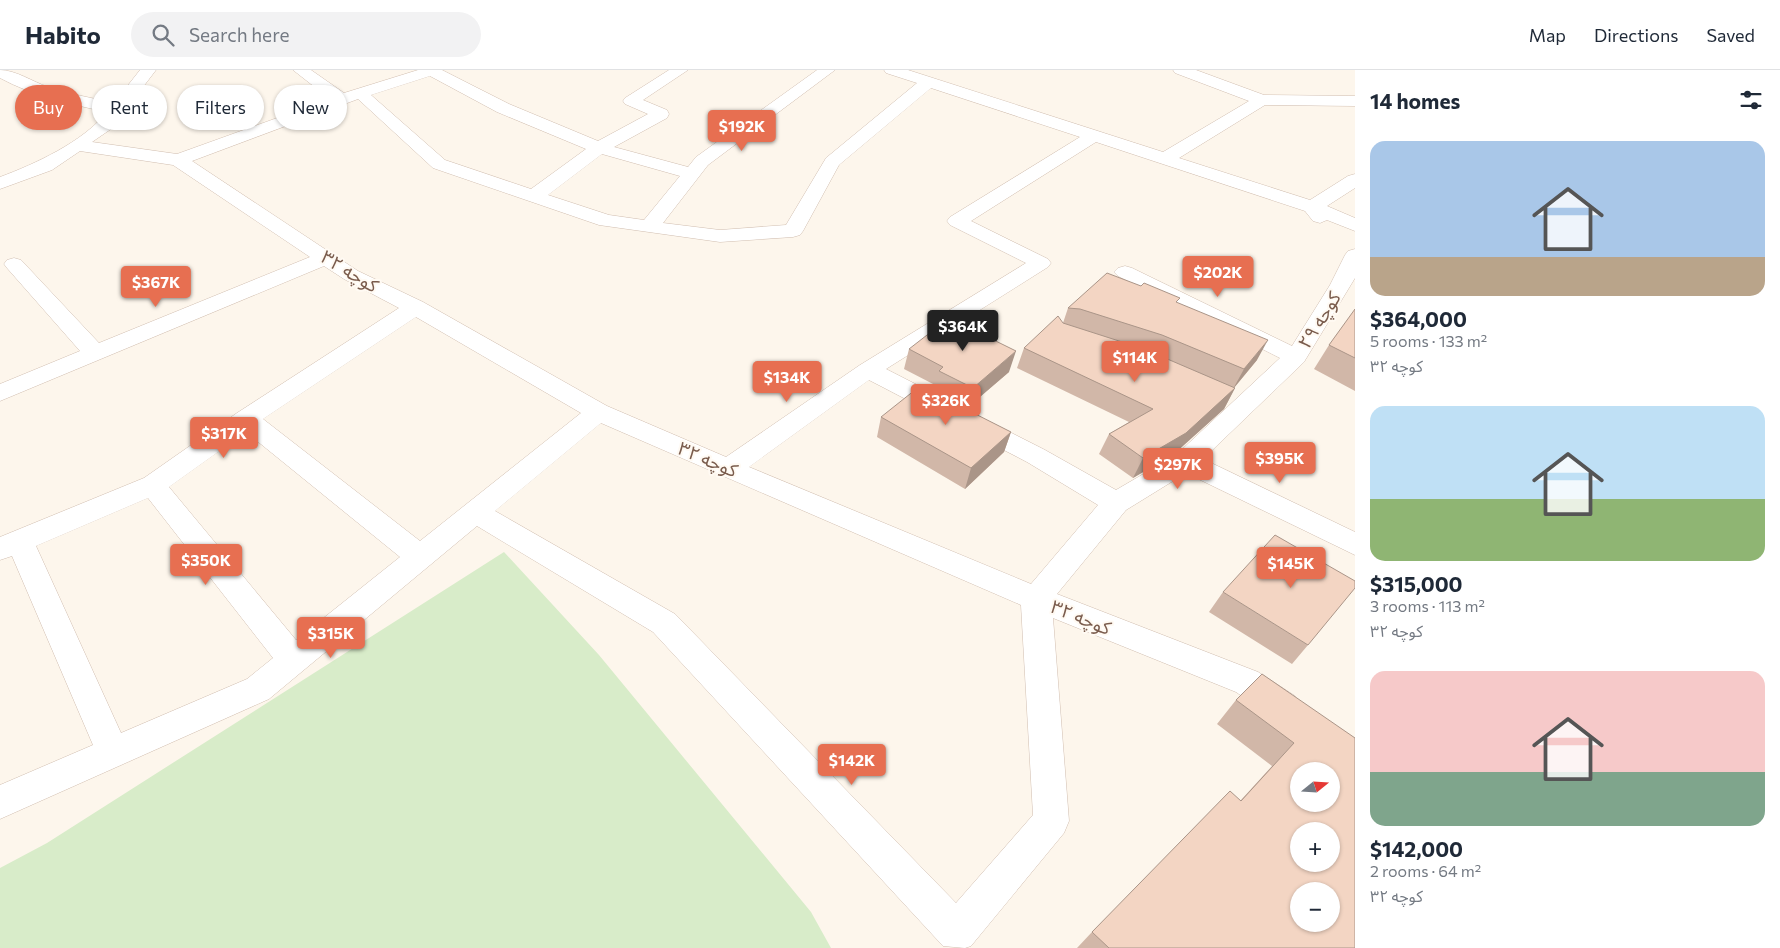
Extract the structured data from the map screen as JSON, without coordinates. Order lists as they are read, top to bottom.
{
  "streets": {
    "street": ["کوچه ۳۲", "کوچه ۲۹"]
  },
  "crossings": [
    ["کوچه ۳۲", "کوچه ۲۹"]
  ],
  "north": "right",
  "page": {
    "header": "Habito",
    "search": "Search here",
    "nav": ["Map", "Directions", "Saved"],
    "heading": "14 homes",
    "chip": [
      "Buy",
      "Rent",
      "Filters",
      "New"
    ],
    "price": [
      "$192K",
      "$202K",
      "$367K",
      "$364K",
      "$114K",
      "$134K",
      "$326K",
      "$317K",
      "$395K",
      "$297K",
      "$350K",
      "$145K",
      "$315K",
      "$142K"
    ],
    "list": [
      {
        "name": "$364,000",
        "note": "5 rooms · 133 m² · کوچه ۳۲"
      },
      {
        "name": "$315,000",
        "note": "3 rooms · 113 m² · کوچه ۳۲"
      },
      {
        "name": "$142,000",
        "note": "2 rooms · 64 m² · کوچه ۳۲"
      }
    ],
    "map_buttons": ["+", "−"]
  }
}
